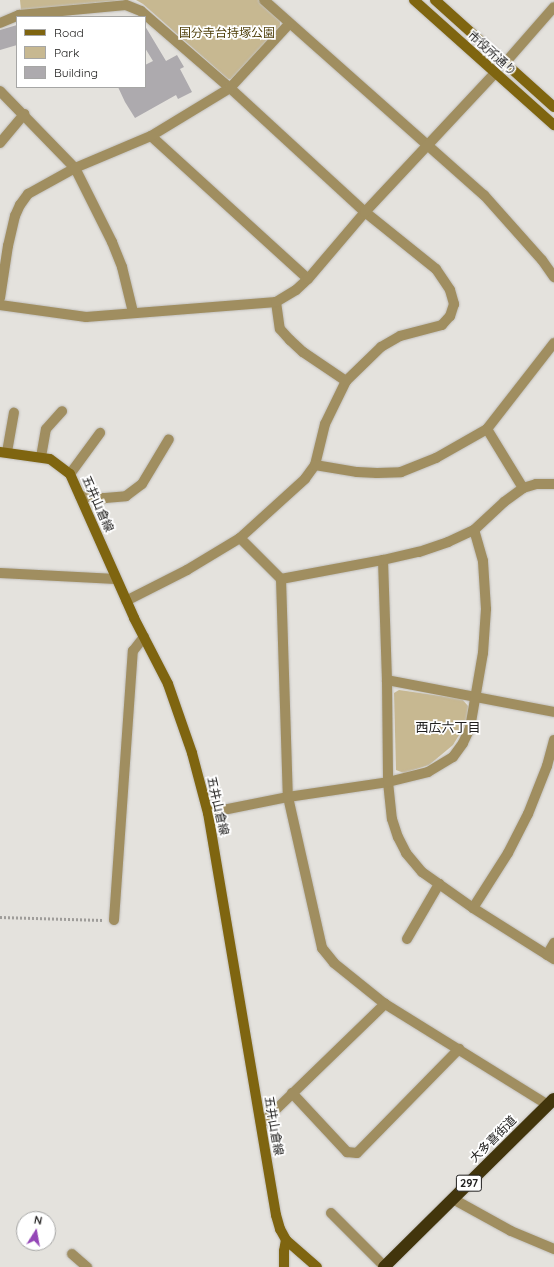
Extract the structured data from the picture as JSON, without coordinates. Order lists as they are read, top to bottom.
{
  "streets": {
    "highway": ["大多喜街道", "297"],
    "main road": ["市役所通り", "五井山倉線"]
  },
  "districts": ["西広六丁目"],
  "parks": ["国分寺台持塚公園"],
  "legend": ["Road", "Park", "Building"],
  "north": "top"
}
